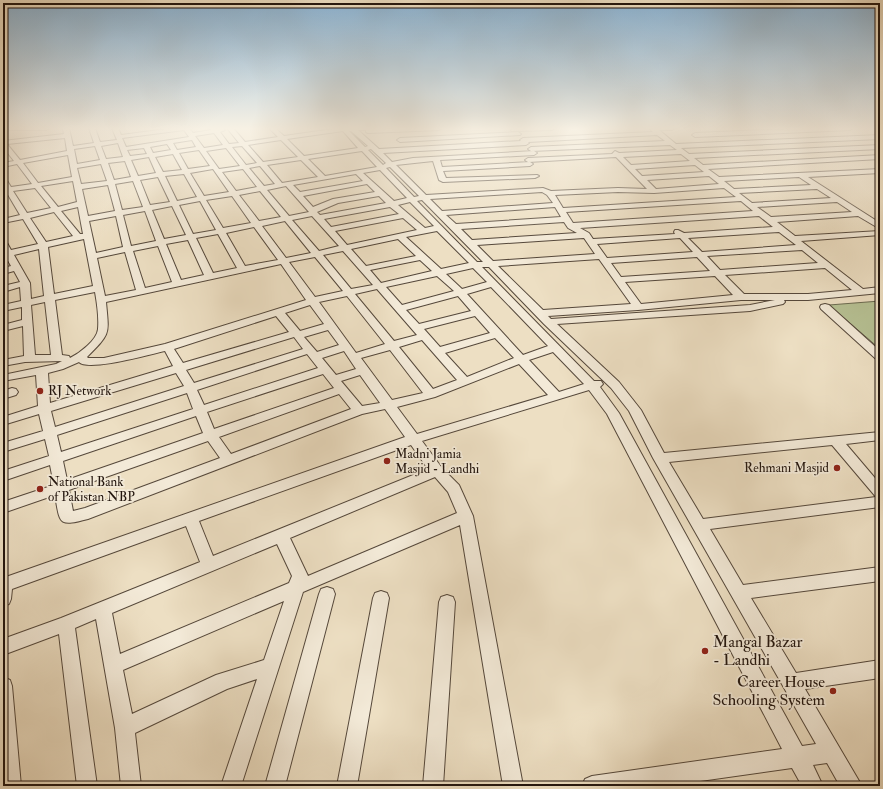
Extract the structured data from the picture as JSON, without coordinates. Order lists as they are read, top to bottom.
{
  "places": [
    "RJ Network",
    "Madni Jamia Masjid - Landhi",
    "Rehmani Masjid",
    "National Bank of Pakistan NBP",
    "Mangal Bazar - Landhi",
    "Career House Schooling System"
  ]
}
